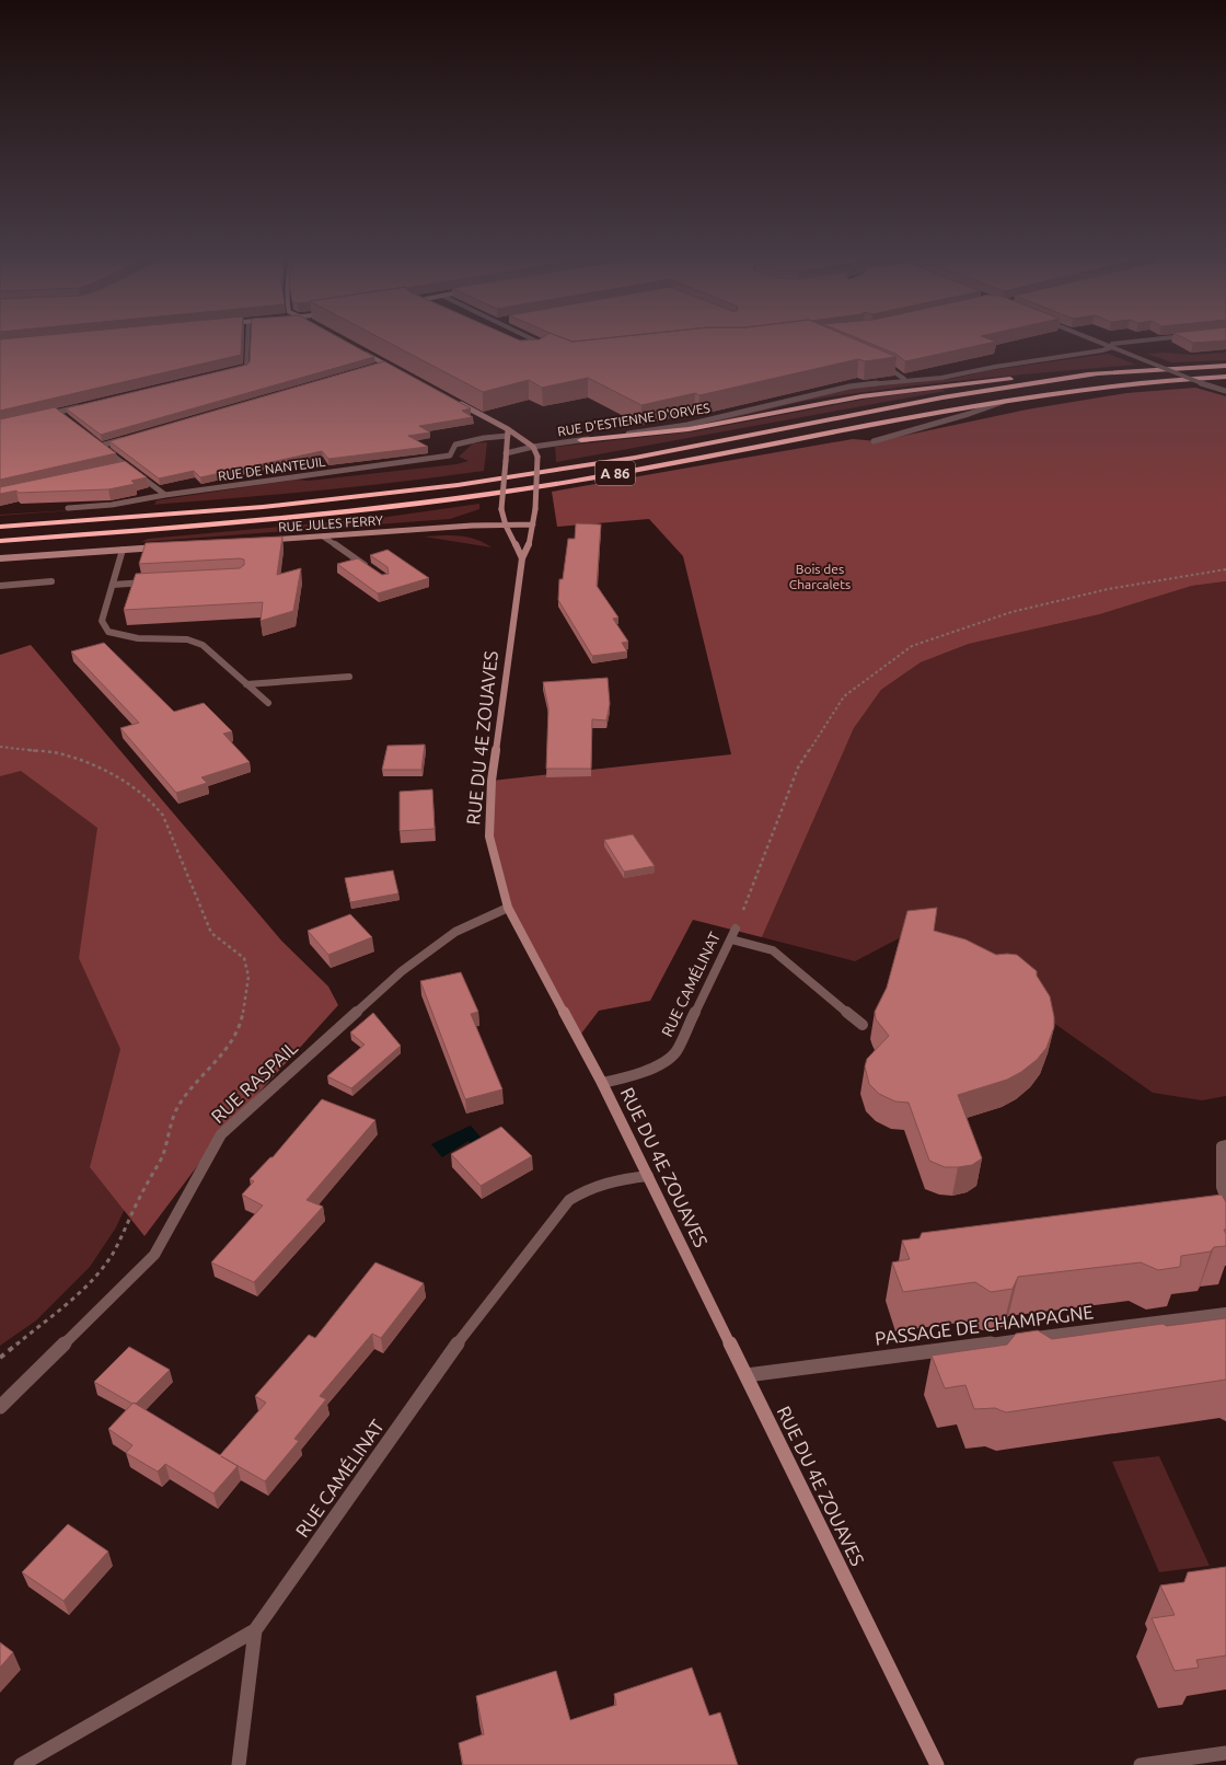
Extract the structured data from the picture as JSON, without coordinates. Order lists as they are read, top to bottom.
{
  "streets": {
    "highway": ["A 86"],
    "main road": ["RUE JULES FERRY", "RUE DU 4E ZOUAVES"],
    "street": [
      "RUE D'ESTIENNE D'ORVES",
      "RUE DE NANTEUIL",
      "RUE CAMÉLINAT",
      "RUE RASPAIL",
      "PASSAGE DE CHAMPAGNE"
    ]
  },
  "crossings": [
    ["RUE D'ESTIENNE D'ORVES", "RUE DU 4E ZOUAVES"],
    ["RUE JULES FERRY", "RUE DU 4E ZOUAVES"],
    ["RUE DU 4E ZOUAVES", "RUE CAMÉLINAT"],
    ["RUE DU 4E ZOUAVES", "RUE RASPAIL"],
    ["RUE DU 4E ZOUAVES", "PASSAGE DE CHAMPAGNE"]
  ],
  "parks": ["Bois des Charcalets"]
}
